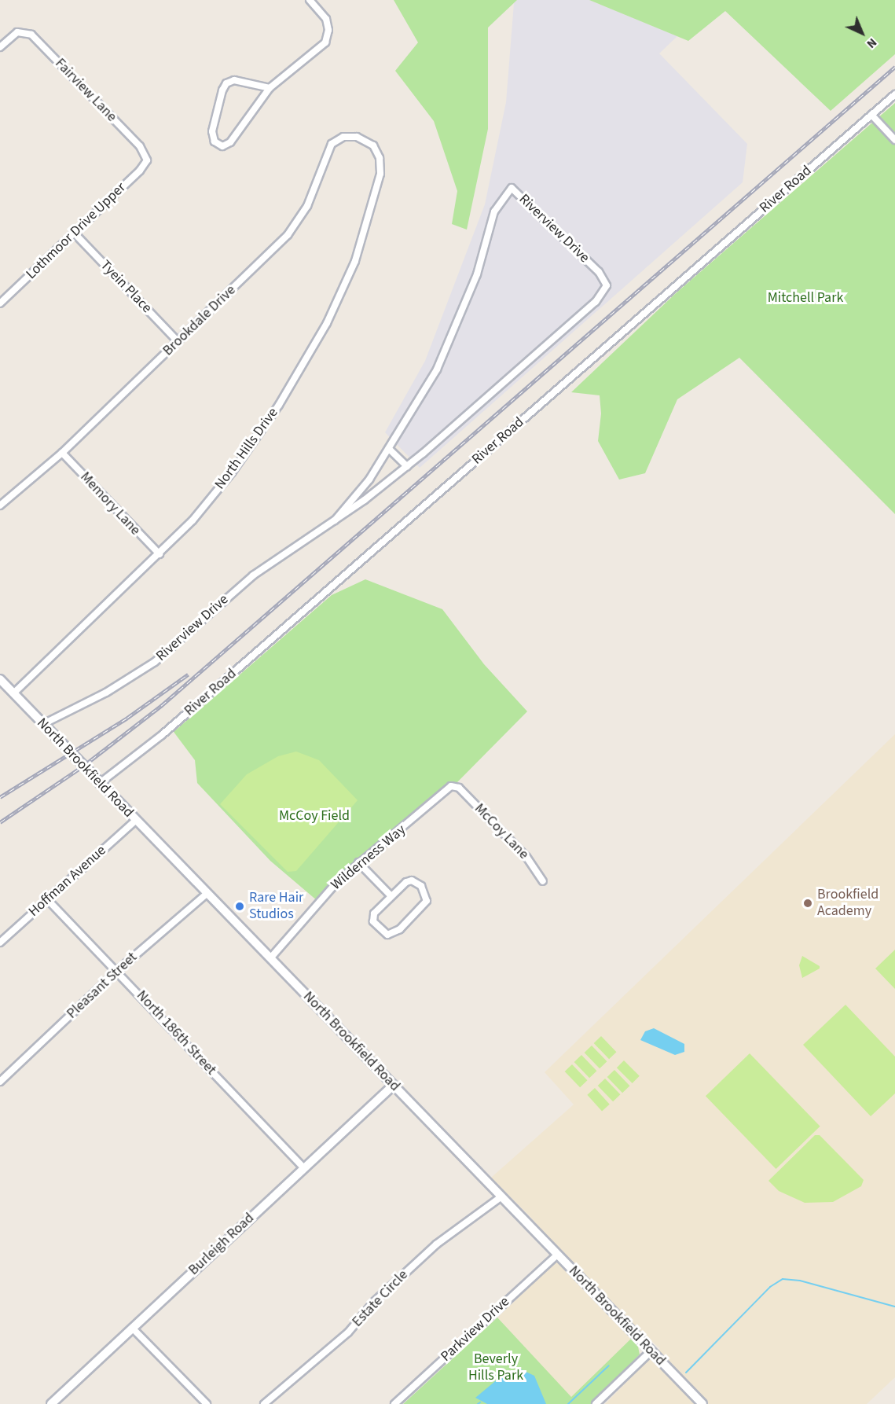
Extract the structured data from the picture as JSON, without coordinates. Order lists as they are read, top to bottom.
{
  "streets": {
    "street": [
      "Fairview Lane",
      "River Road",
      "Riverview Drive",
      "Lothmoor Drive Upper",
      "Tyein Place",
      "Brookdale Drive",
      "North Hills Drive",
      "Memory Lane",
      "North Brookfield Road",
      "McCoy Lane",
      "Wilderness Way",
      "Hoffman Avenue",
      "Pleasant Street",
      "North 186th Street",
      "Burleigh Road",
      "Estate Circle",
      "Parkview Drive"
    ]
  },
  "crossings": [
    ["Fairview Lane", "Lothmoor Drive Upper"],
    ["River Road", "North Brookfield Road"],
    ["Riverview Drive", "North Brookfield Road"],
    ["Lothmoor Drive Upper", "Tyein Place"],
    ["Tyein Place", "Brookdale Drive"],
    ["Brookdale Drive", "North Hills Drive"],
    ["Brookdale Drive", "Memory Lane"],
    ["North Hills Drive", "Memory Lane"],
    ["North Hills Drive", "North Brookfield Road"],
    ["North Brookfield Road", "Wilderness Way"],
    ["North Brookfield Road", "Hoffman Avenue"],
    ["North Brookfield Road", "Pleasant Street"],
    ["North Brookfield Road", "Burleigh Road"],
    ["North Brookfield Road", "Estate Circle"],
    ["North Brookfield Road", "Parkview Drive"],
    ["McCoy Lane", "Wilderness Way"],
    ["Hoffman Avenue", "North 186th Street"],
    ["Pleasant Street", "North 186th Street"],
    ["North 186th Street", "Burleigh Road"]
  ],
  "parks": ["Mitchell Park", "McCoy Field", "Beverly Hills Park"],
  "places": ["Brookfield Academy", "Rare Hair Studios"],
  "north": "bottom right"
}
